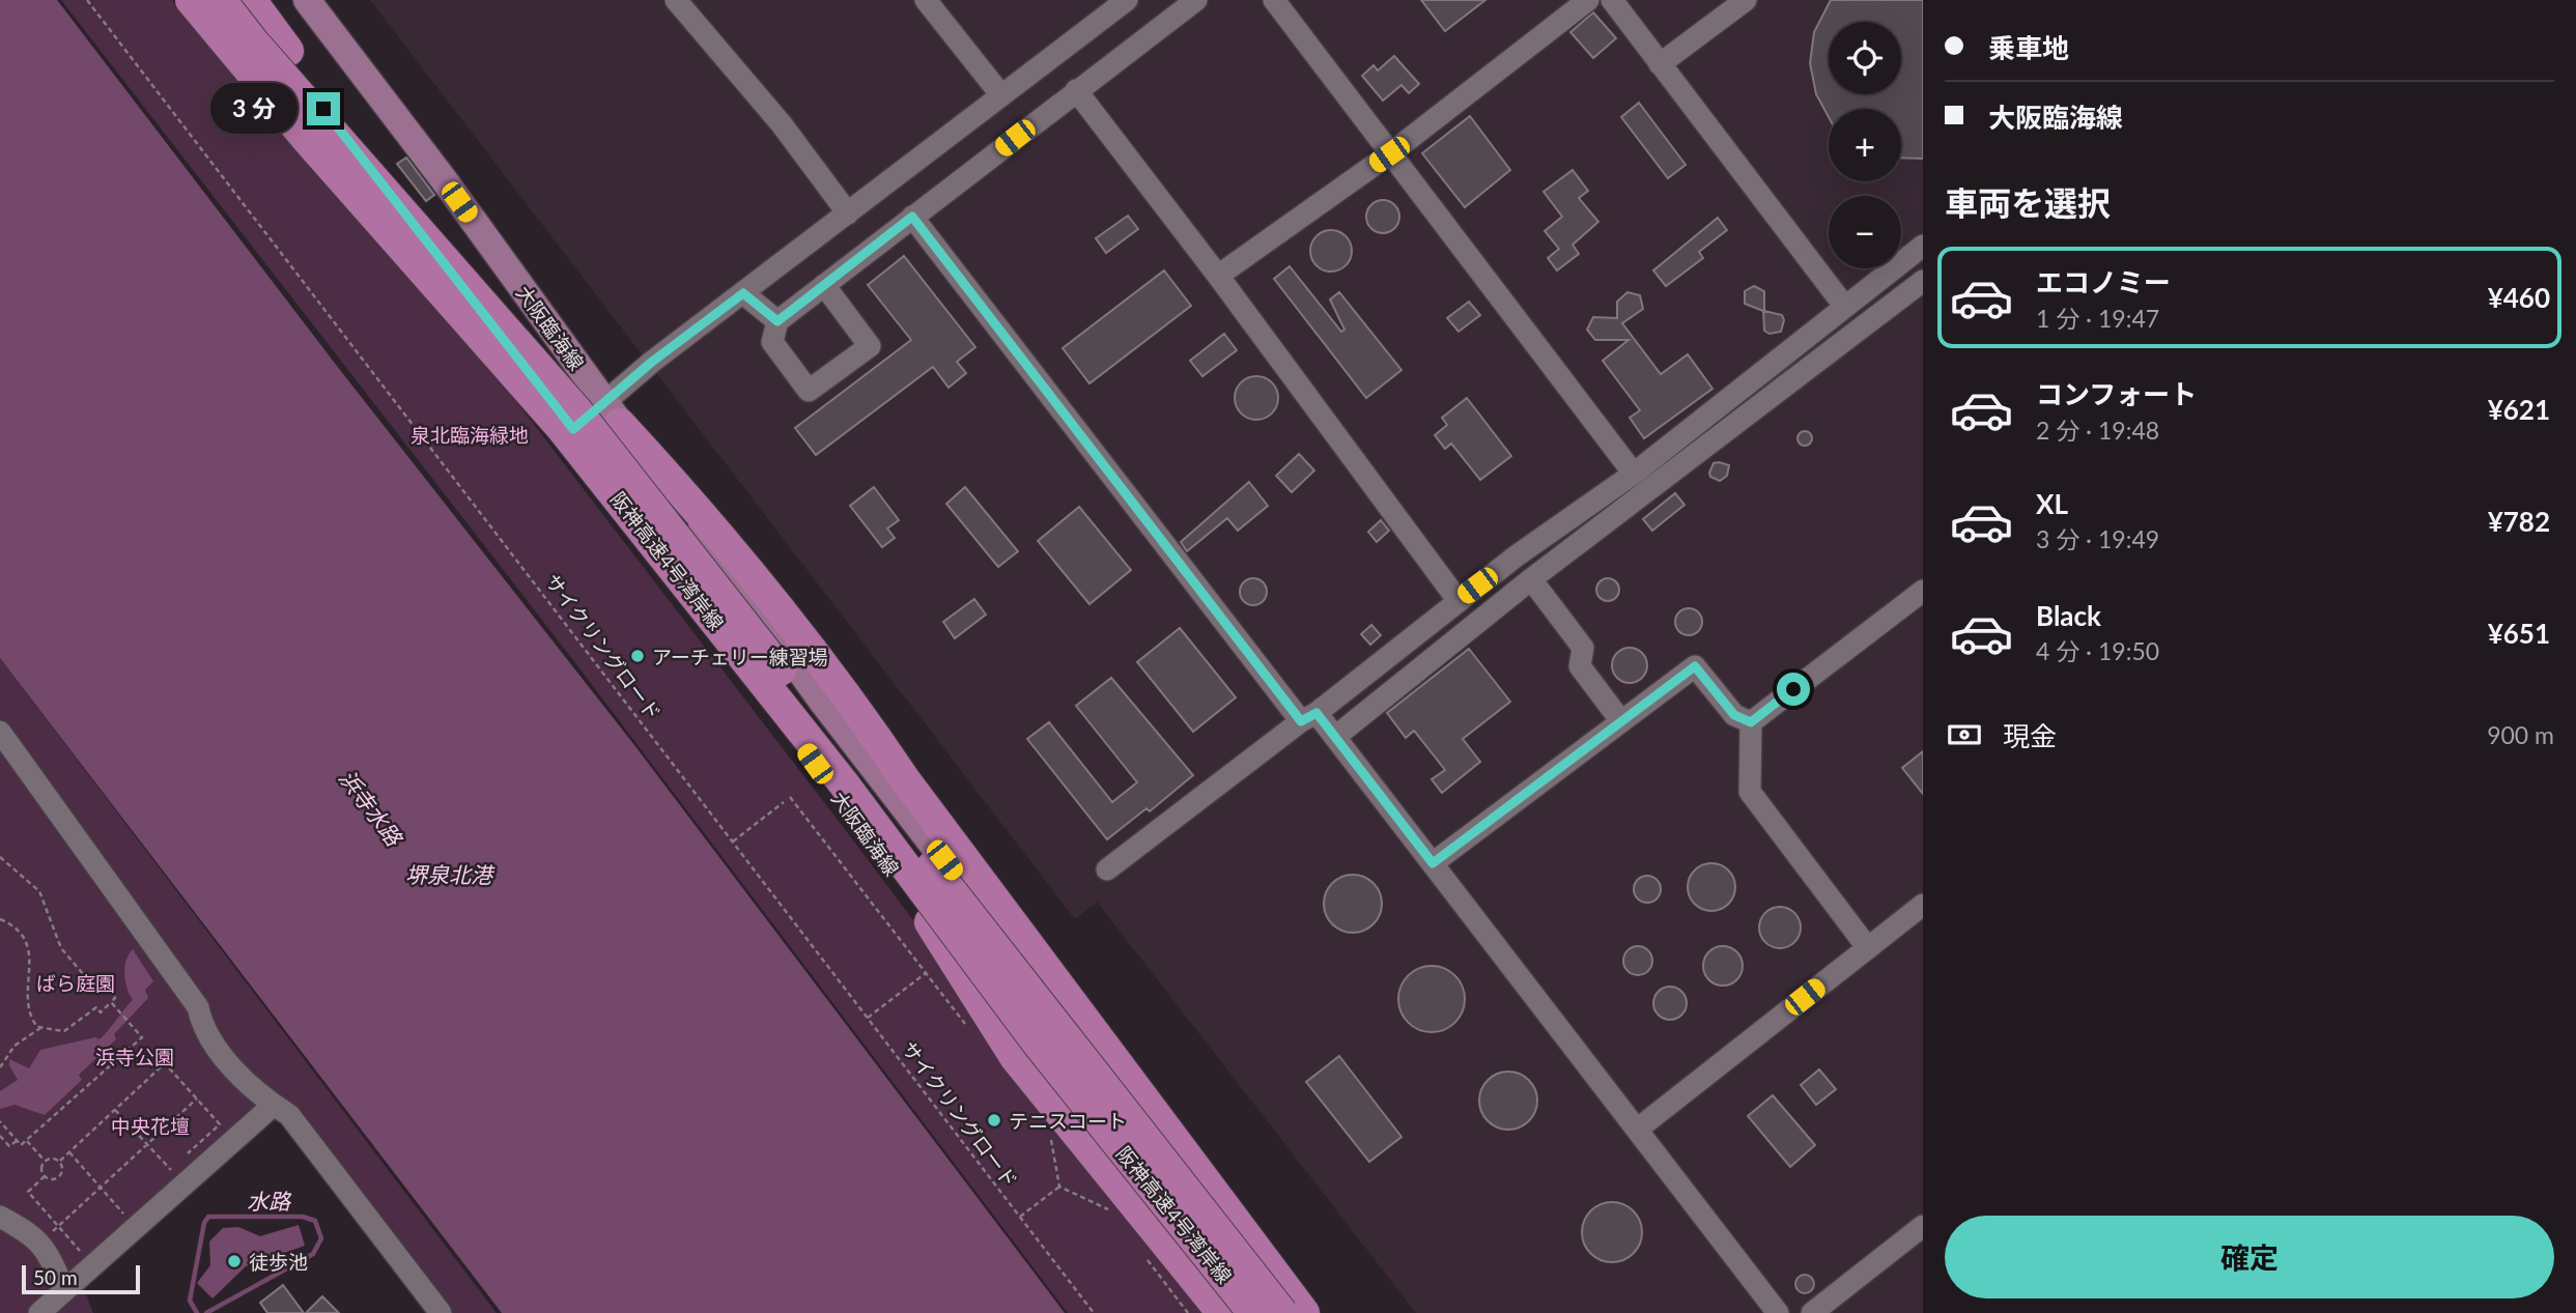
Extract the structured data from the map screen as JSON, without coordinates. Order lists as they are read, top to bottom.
{
  "streets": {
    "highway": ["阪神高速4号湾岸線"],
    "main road": ["大阪臨海線"],
    "path": ["サイクリングロード"]
  },
  "crossings": [
    ["大阪臨海線", "阪神高速4号湾岸線"]
  ],
  "water": ["浜寺水路", "堺泉北港", "水路"],
  "parks": [
    "泉北臨海緑地",
    "ばら庭園",
    "浜寺公園",
    "中央花壇"
  ],
  "places": ["アーチェリー練習場", "テニスコート", "徒歩池"],
  "scale_bar": "50 m",
  "page": {
    "banner": ["乗車地", "大阪臨海線"],
    "map_buttons": ["+", "−"],
    "bubble": "3 分",
    "heading": "車両を選択",
    "list": [
      {
        "name": "エコノミー",
        "note": "1 分 · 19:47",
        "value": "¥460"
      },
      {
        "name": "コンフォート",
        "note": "2 分 · 19:48",
        "value": "¥621"
      },
      {
        "name": "XL",
        "note": "3 分 · 19:49",
        "value": "¥782"
      },
      {
        "name": "Black",
        "note": "4 分 · 19:50",
        "value": "¥651"
      }
    ],
    "pay": ["現金", "900 m"],
    "buttons": "確定",
    "scale": "50 m"
  }
}
